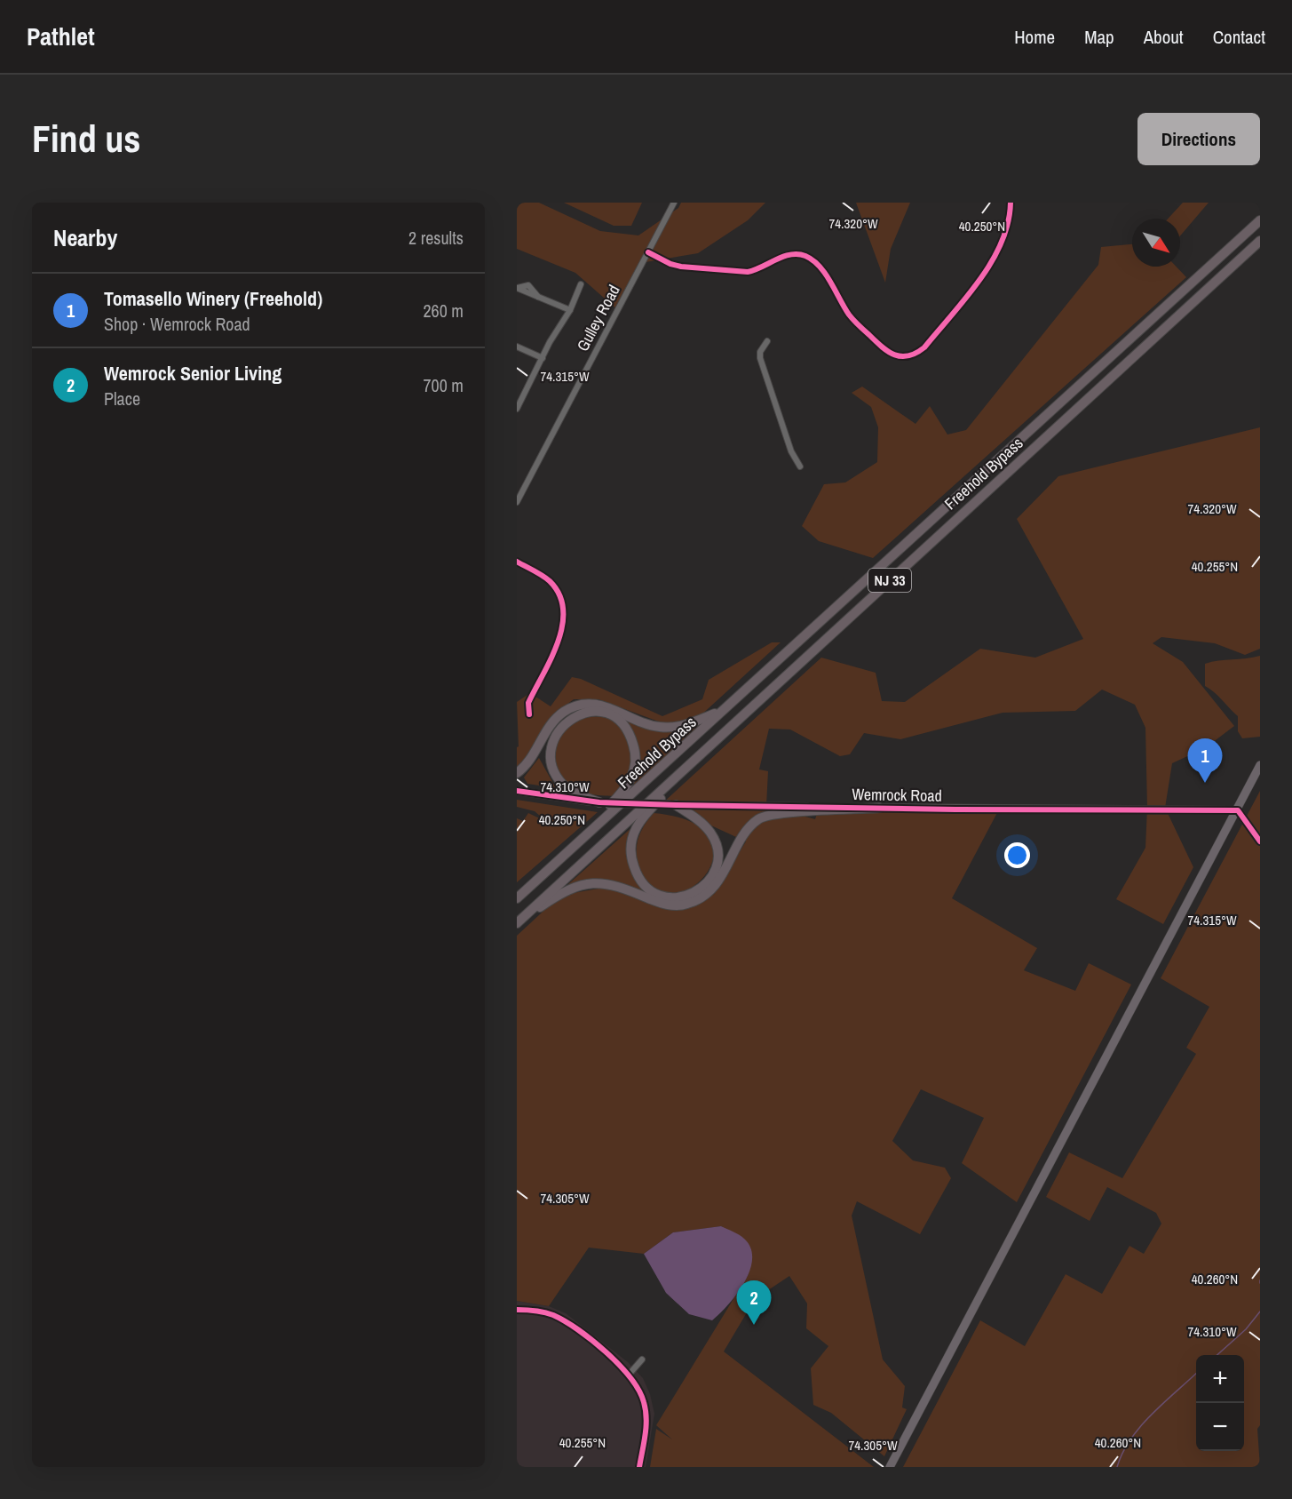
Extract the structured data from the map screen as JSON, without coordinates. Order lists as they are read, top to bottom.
{
  "streets": {
    "highway": ["Freehold Bypass", "NJ 33"],
    "street": ["Gulley Road", "Wemrock Road"]
  },
  "north": "bottom right",
  "page": {
    "header": "Pathlet",
    "nav": [
      "Home",
      "Map",
      "About",
      "Contact"
    ],
    "buttons": "Directions",
    "title": "Find us",
    "heading": ["Nearby", "2 results"],
    "list": [
      {
        "mark": "1",
        "name": "Tomasello Winery (Freehold)",
        "note": "Shop · Wemrock Road",
        "value": "260 m"
      },
      {
        "mark": "2",
        "name": "Wemrock Senior Living",
        "note": "Place",
        "value": "700 m"
      }
    ],
    "pins": ["1", "2"],
    "map_buttons": ["+", "−"]
  },
  "coordinates": [
    "74.320°W",
    "40.250°N",
    "74.315°W",
    "40.255°N",
    "74.310°W",
    "74.305°W",
    "40.260°N"
  ]
}
